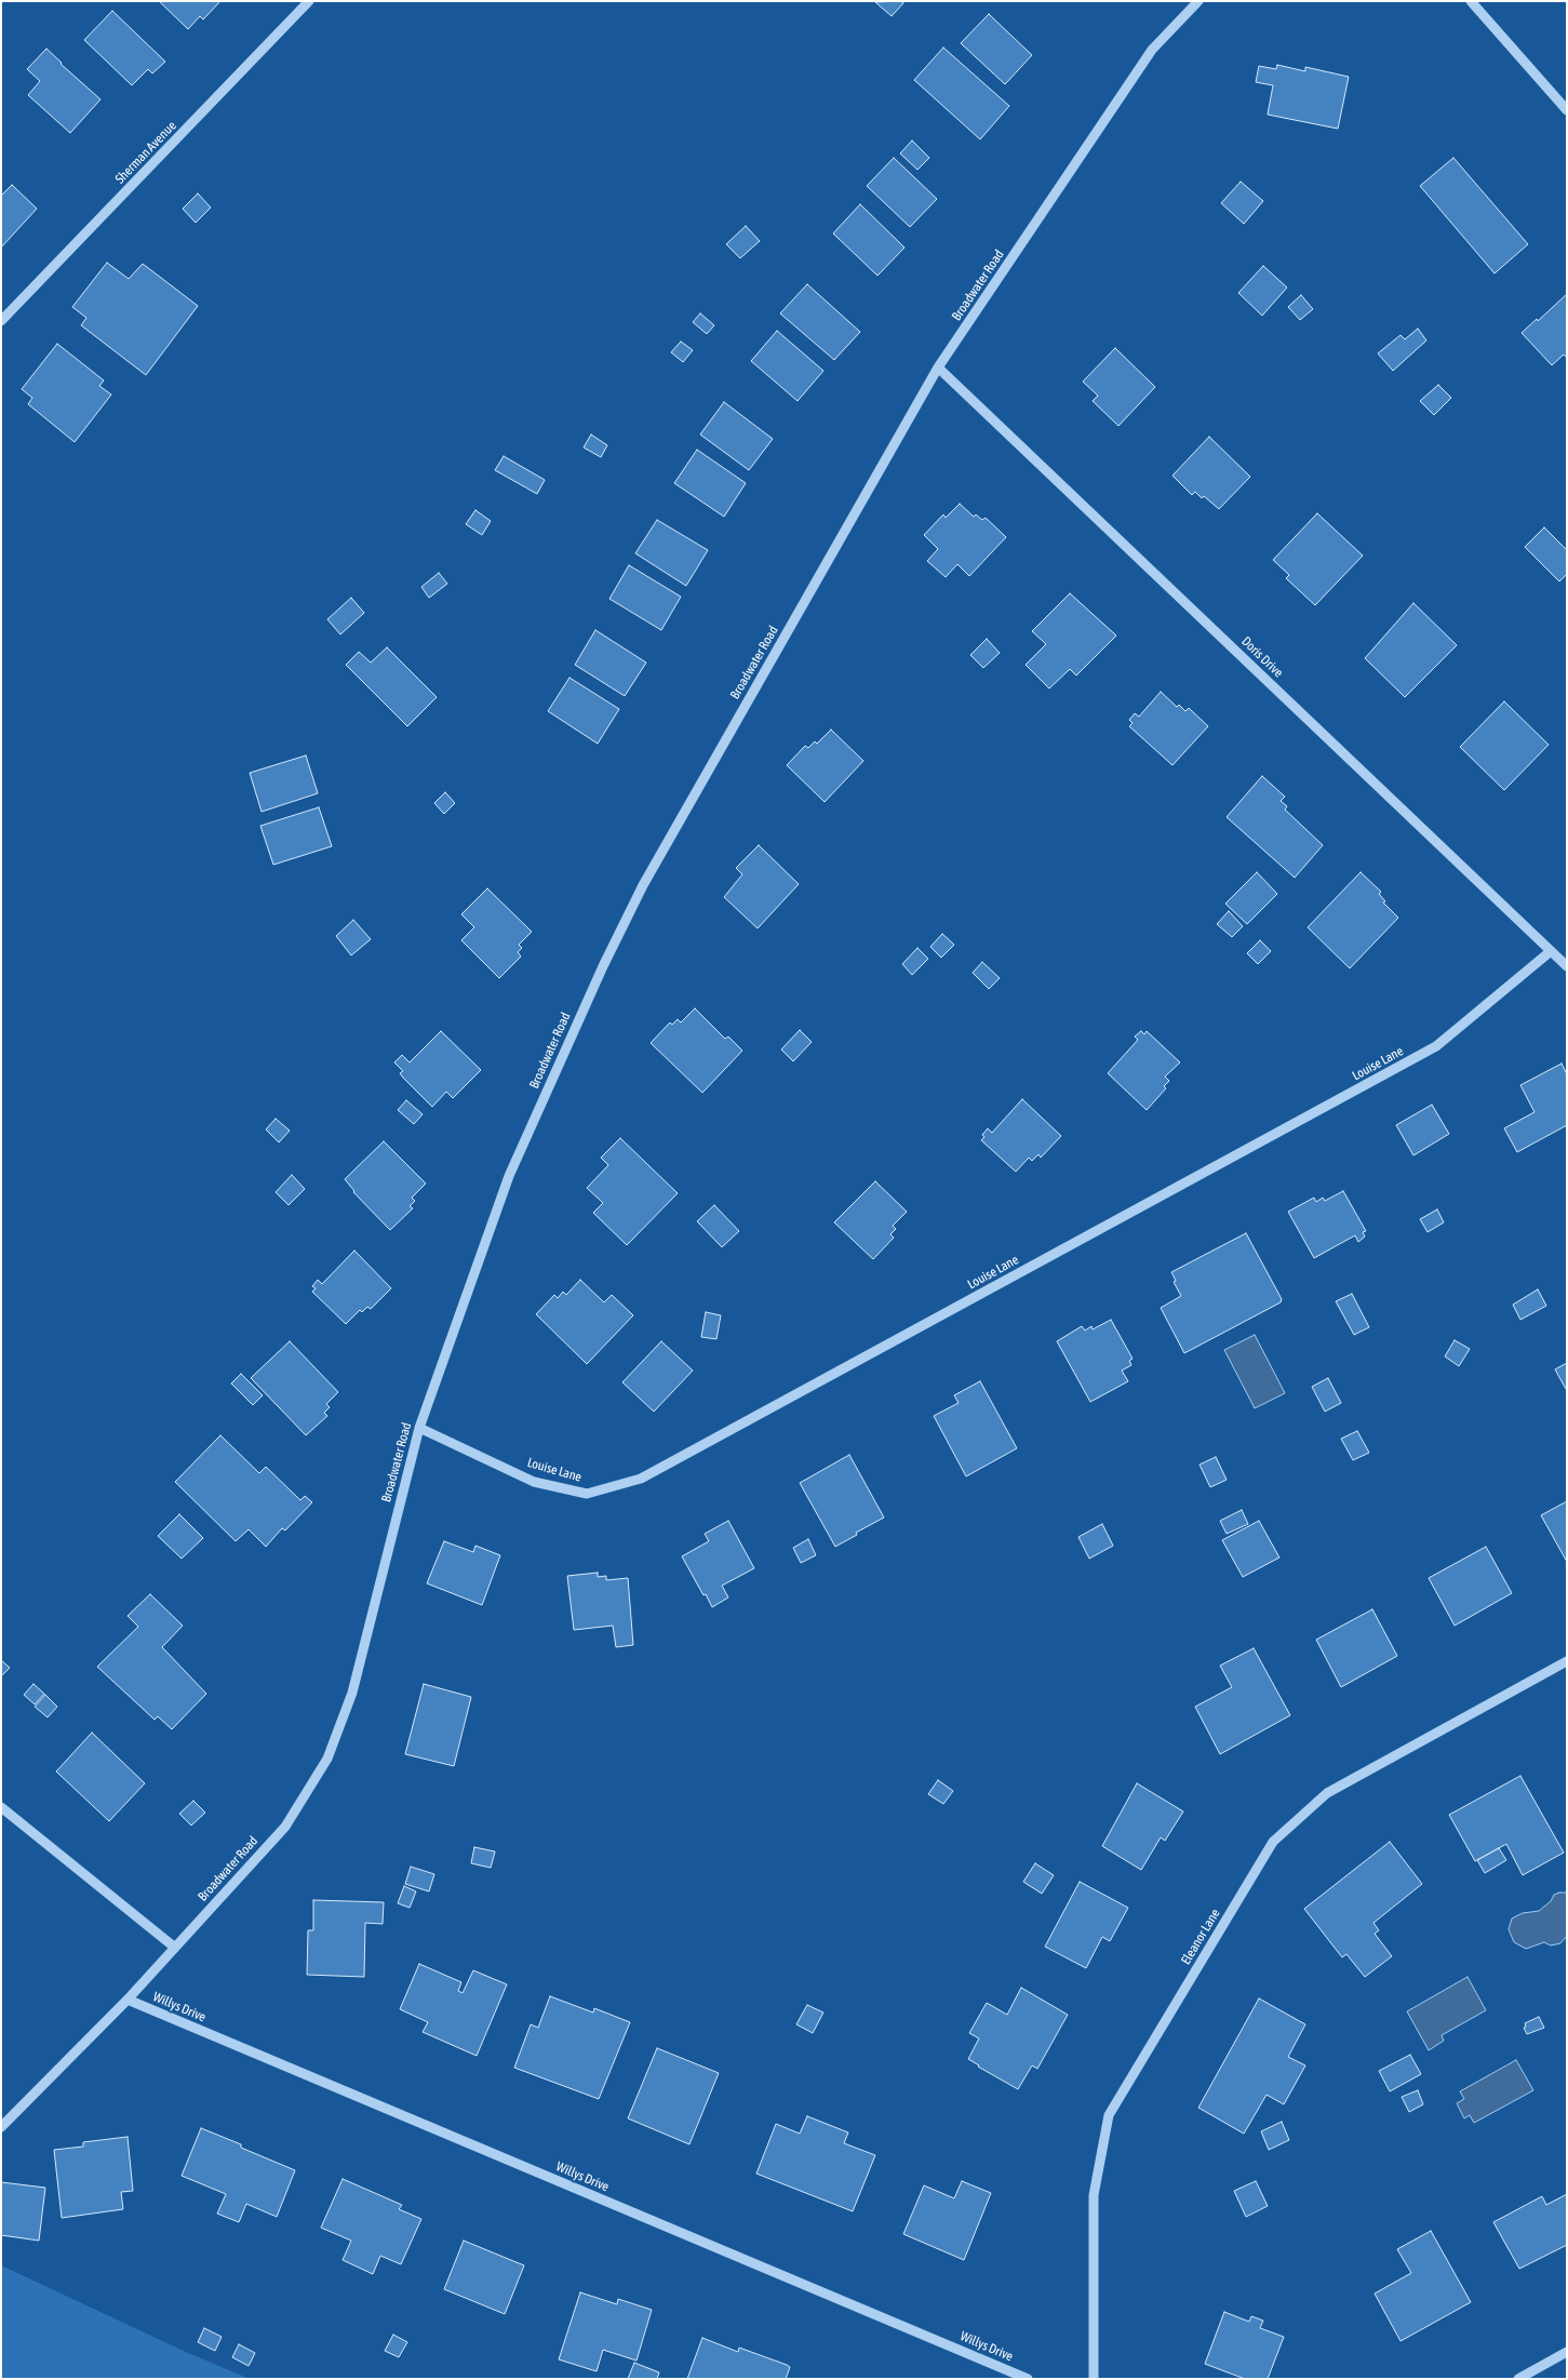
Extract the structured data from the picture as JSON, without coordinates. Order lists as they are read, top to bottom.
{
  "streets": {
    "street": [
      "Sherman Avenue",
      "Broadwater Road",
      "Doris Drive",
      "Louise Lane",
      "Eleanor Lane",
      "Willys Drive"
    ]
  },
  "crossings": [
    ["Broadwater Road", "Doris Drive"],
    ["Broadwater Road", "Louise Lane"],
    ["Broadwater Road", "Willys Drive"],
    ["Doris Drive", "Louise Lane"]
  ]
}
